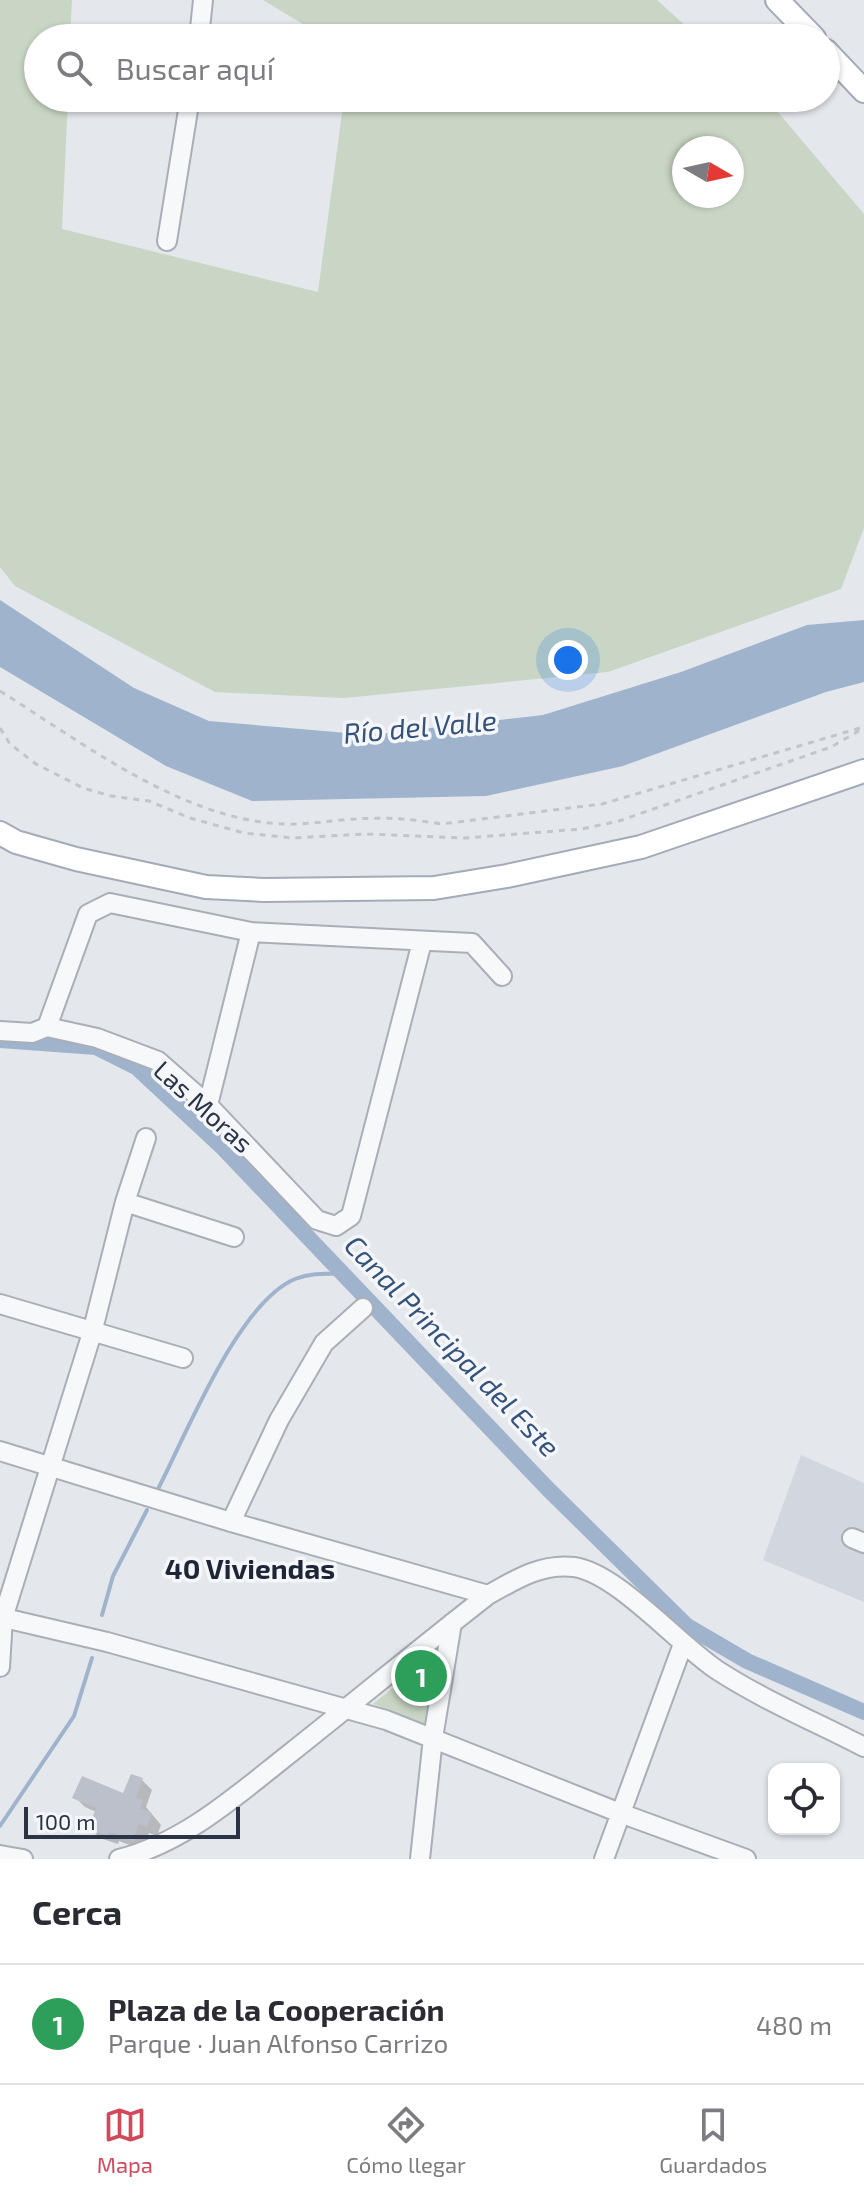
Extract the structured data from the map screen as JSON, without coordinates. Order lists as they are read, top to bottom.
{
  "streets": {
    "street": ["Las Moras"]
  },
  "districts": ["40 Viviendas"],
  "water": ["Río del Valle", "Canal Principal del Este"],
  "scale_bar": "100 m",
  "north": "right",
  "page": {
    "search": "Buscar aquí",
    "pins": "1",
    "scale": "100 m",
    "heading": "Cerca",
    "list": [
      {
        "mark": "1",
        "name": "Plaza de la Cooperación",
        "note": "Parque · Juan Alfonso Carrizo",
        "value": "480 m"
      }
    ],
    "nav": ["Mapa", "Cómo llegar", "Guardados"]
  }
}
